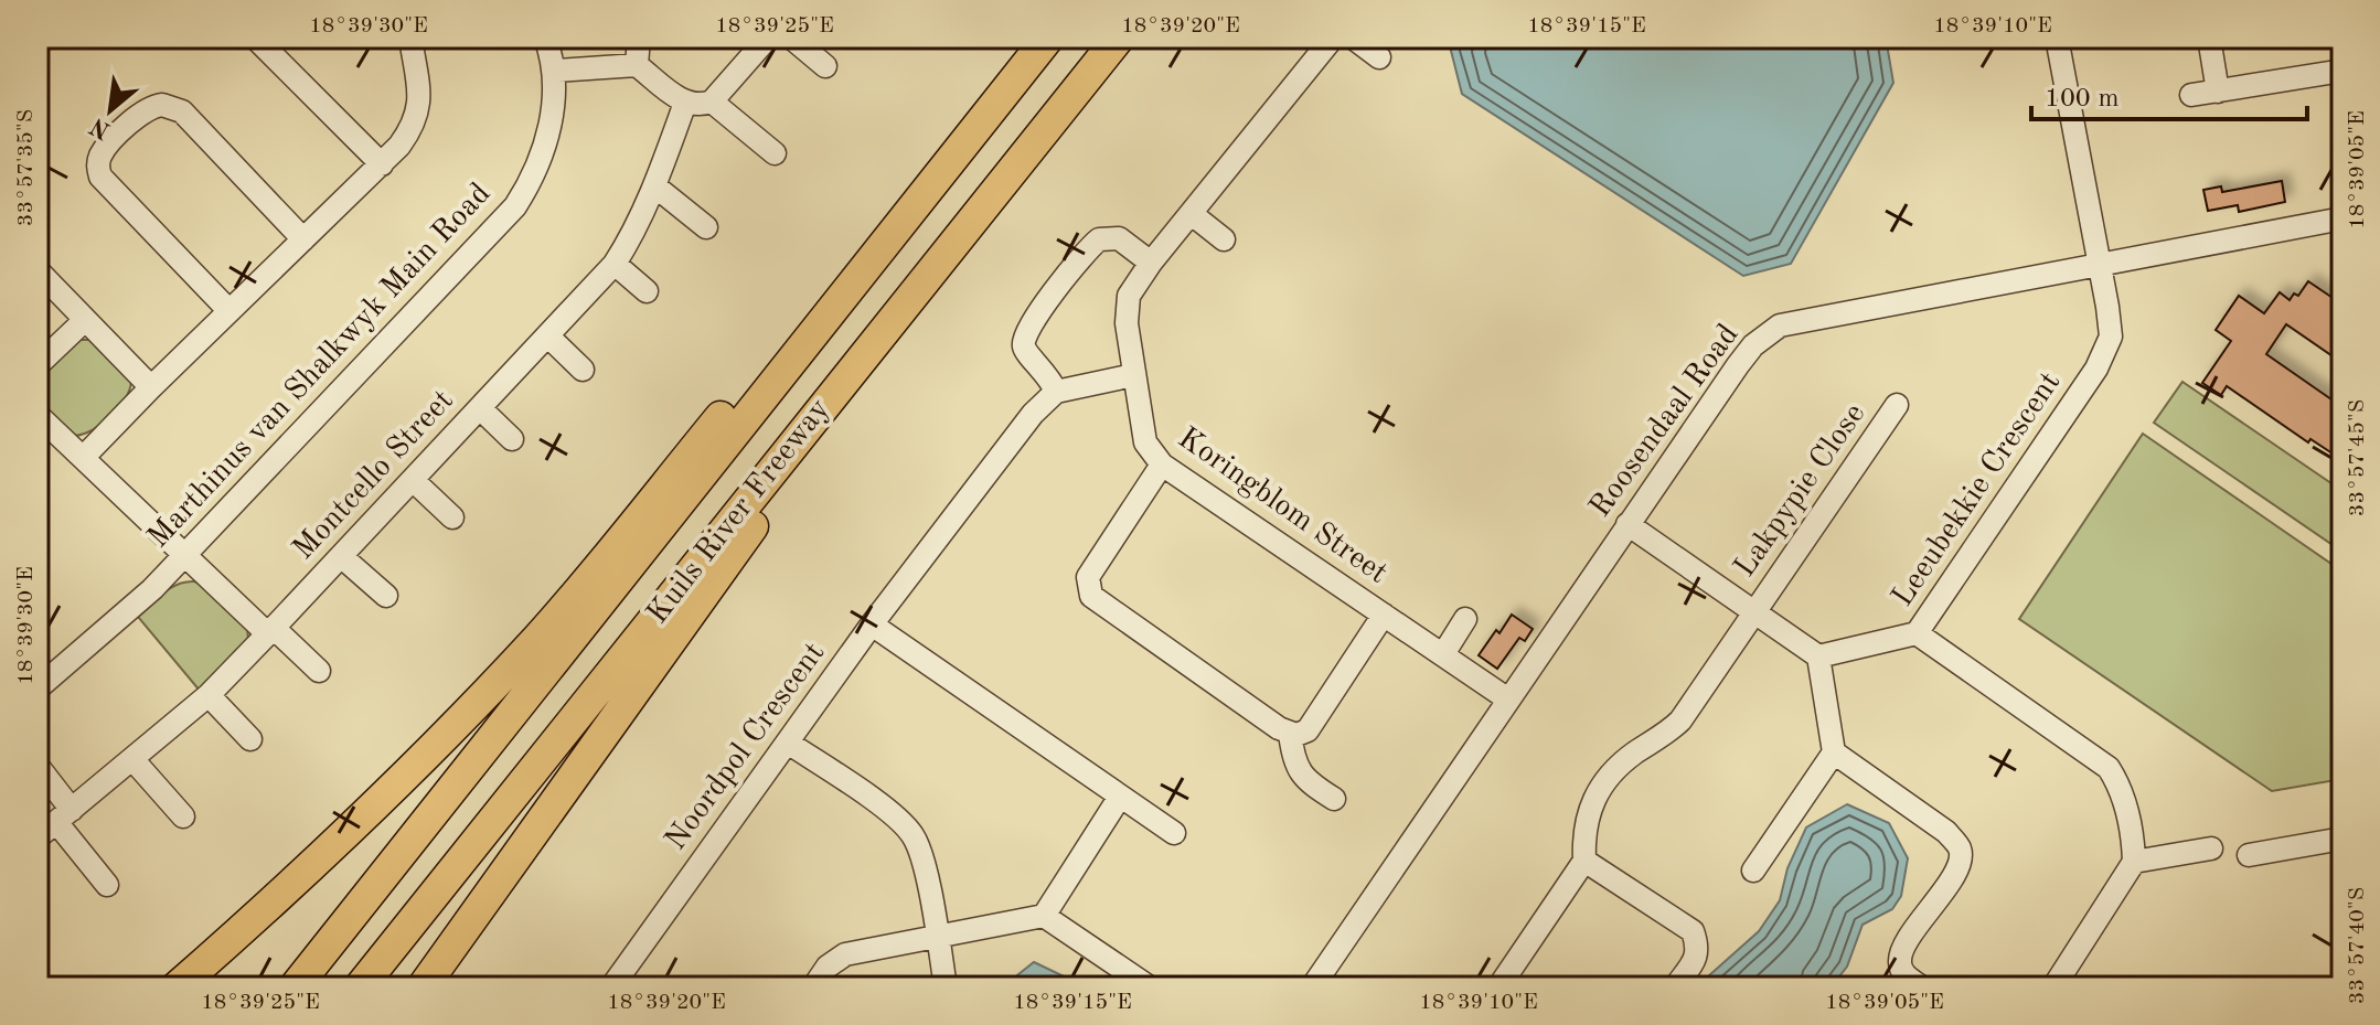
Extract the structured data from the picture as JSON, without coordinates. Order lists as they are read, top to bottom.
{
  "streets": {
    "highway": ["Kuils River Freeway"],
    "street": [
      "Marthinus van Shalkwyk Main Road",
      "Roosendaal Road",
      "Montcello Street",
      "Leeubekkie Crescent",
      "Lakpypie Close",
      "Koringblom Street",
      "Noordpol Crescent"
    ]
  },
  "crossings": [
    ["Roosendaal Road", "Leeubekkie Crescent"],
    ["Roosendaal Road", "Koringblom Street"]
  ],
  "scale_bar": "100 m",
  "north": "bottom left",
  "coordinates": [
    "18°39'30\"E",
    "18°39'25\"E",
    "18°39'20\"E",
    "18°39'15\"E",
    "18°39'10\"E",
    "33°57'35\"S",
    "18°39'05\"E",
    "33°57'45\"S",
    "33°57'40\"S"
  ]
}
